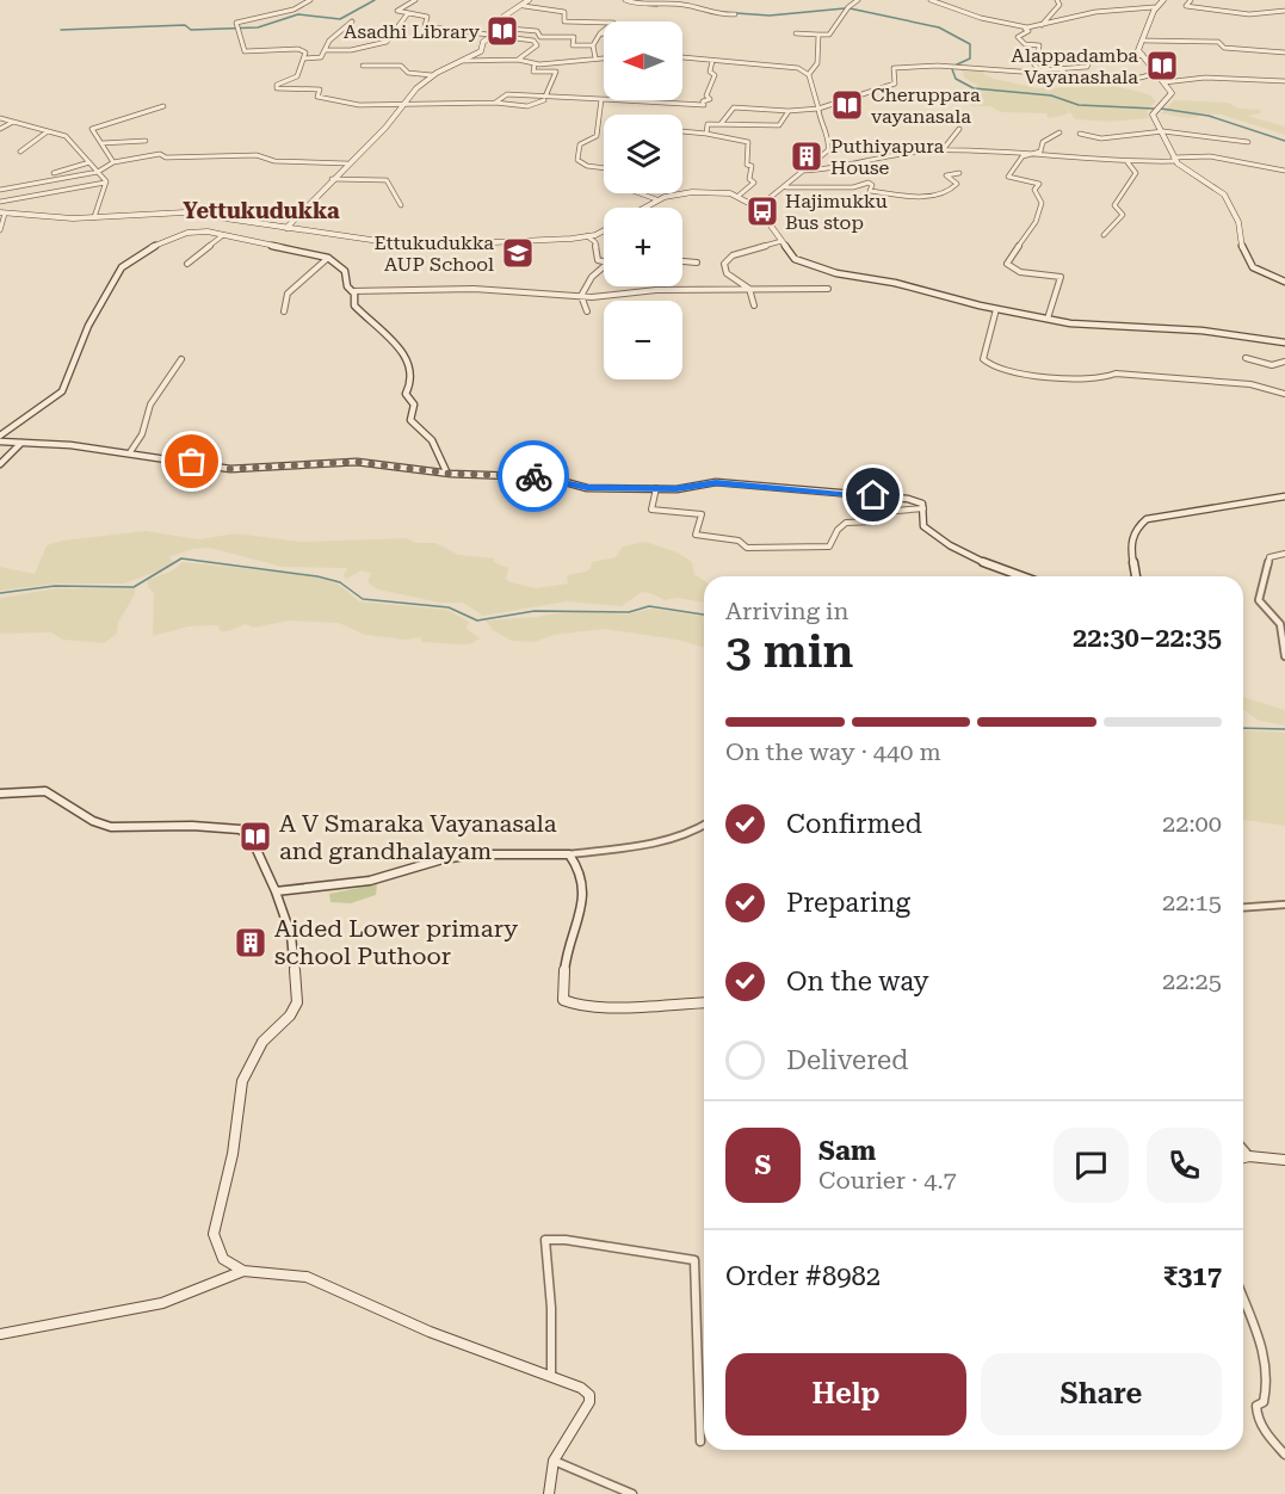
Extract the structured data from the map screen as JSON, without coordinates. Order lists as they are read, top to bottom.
{
  "districts": ["Yettukudukka"],
  "places": {
    "library": [
      "Asadhi Library",
      "Alappadamba Vayanashala",
      "Cheruppara vayanasala",
      "A V Smaraka Vayanasala and grandhalayam"
    ],
    "building": ["Puthiyapura House", "Aided Lower primary school Puthoor"],
    "bus stop": ["Hajimukku Bus stop"],
    "school or university": ["Ettukudukka AUP School"]
  },
  "north": "left",
  "page": {
    "map_buttons": ["+", "−"],
    "heading": ["3 min", "Arriving in", "22:30–22:35"],
    "panel": [
      "Sam",
      "Courier · 4.7",
      "Order #8982",
      "₹317"
    ],
    "bar": "On the way · 440 m",
    "list": [
      ["Confirmed", "22:00"],
      ["Preparing", "22:15"],
      ["On the way", "22:25"],
      "Delivered"
    ],
    "round": "S",
    "buttons": ["Help", "Share"]
  }
}
